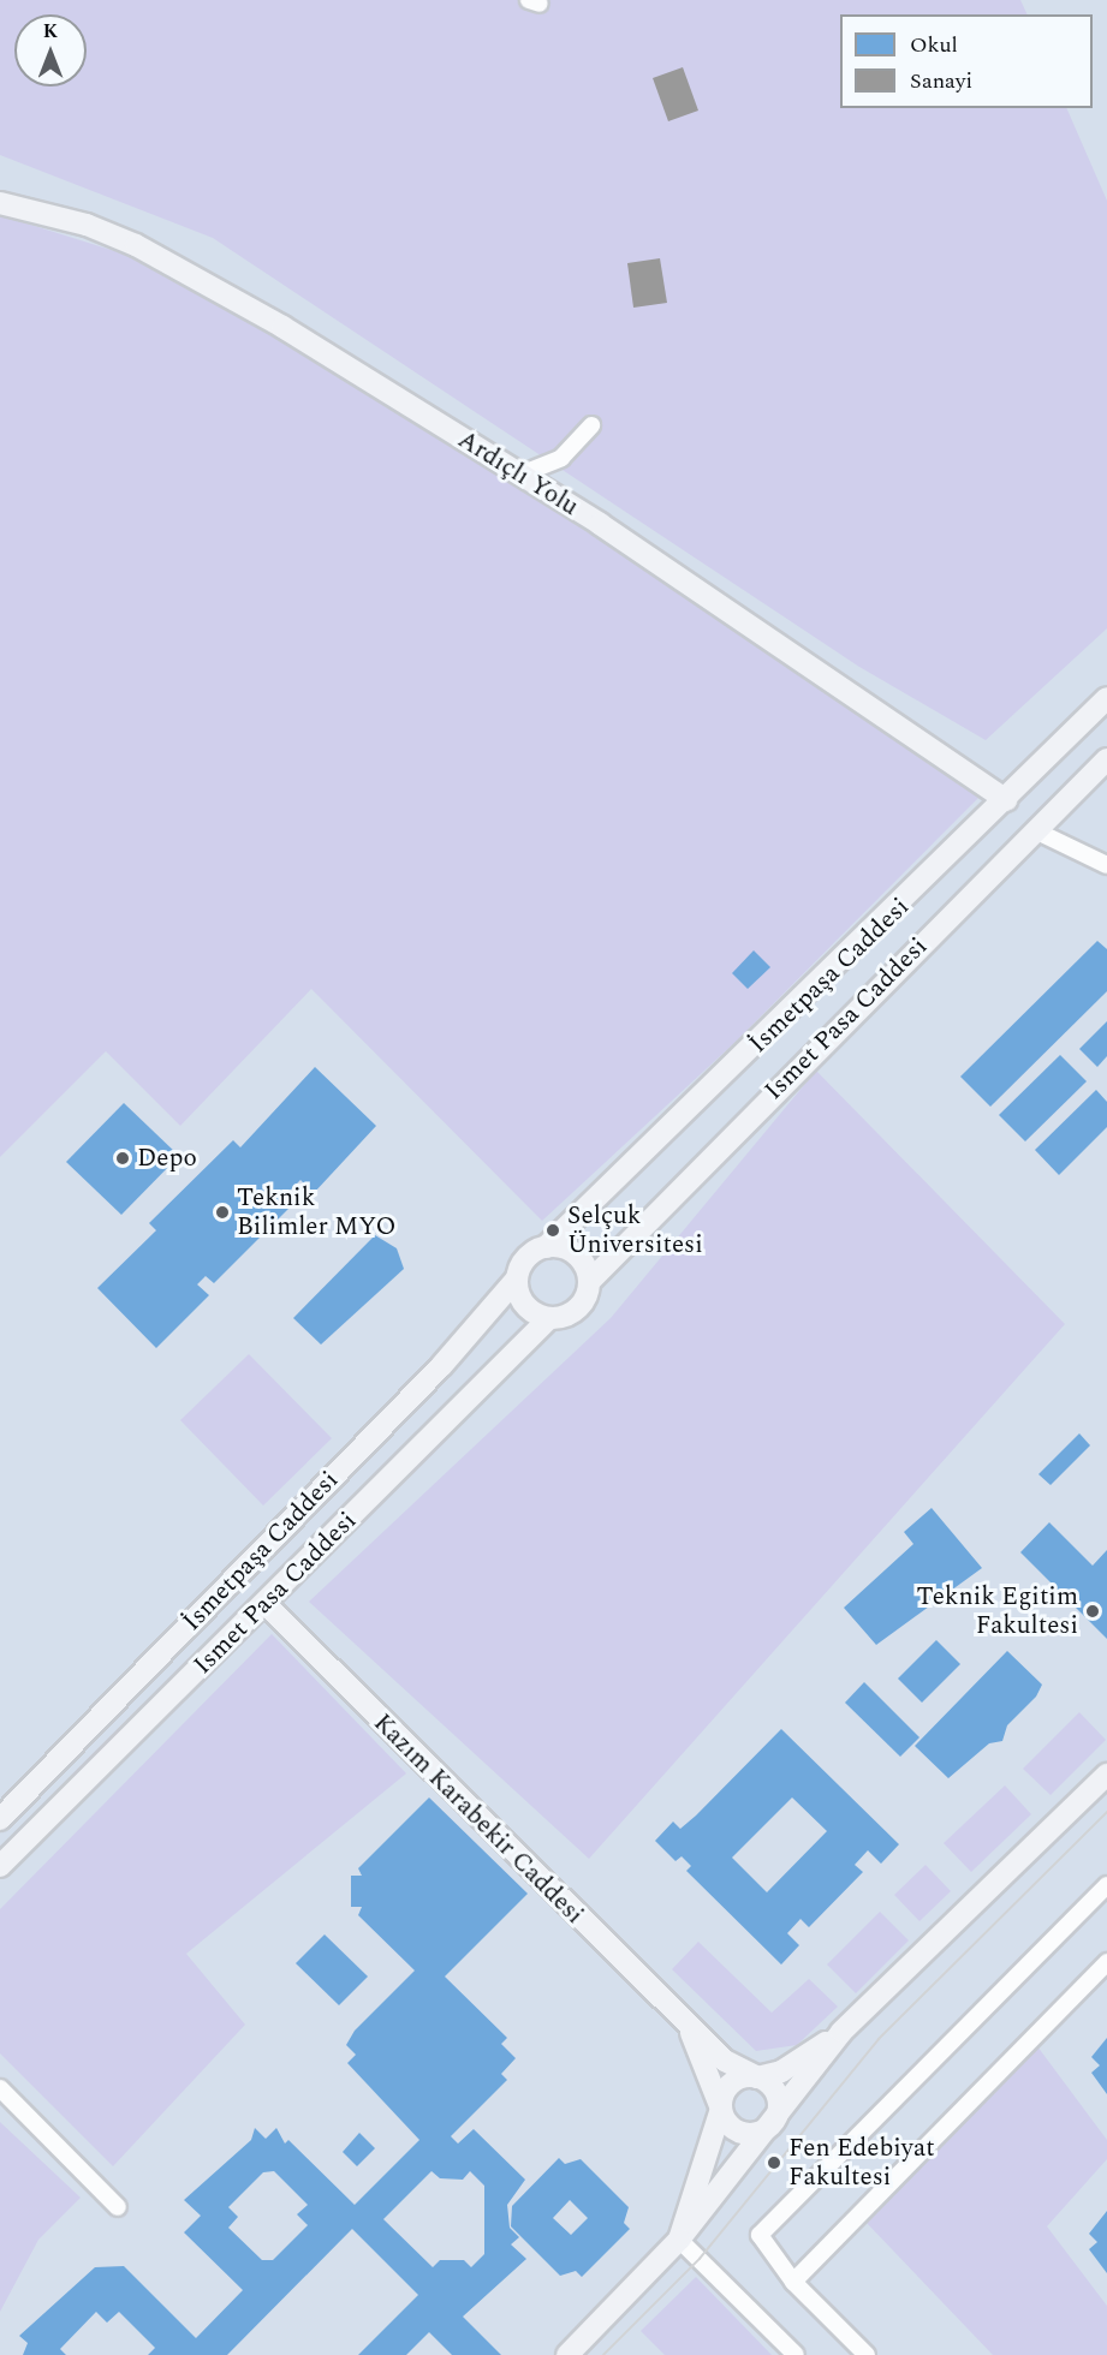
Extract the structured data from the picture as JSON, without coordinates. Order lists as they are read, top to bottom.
{
  "streets": {
    "main road": [
      "Ardıçlı Yolu",
      "İsmetpaşa Caddesi",
      "Ismet Pasa Caddesi",
      "Kazım Karabekir Caddesi"
    ]
  },
  "crossings": [
    ["Ardıçlı Yolu", "İsmetpaşa Caddesi"],
    ["İsmetpaşa Caddesi", "Ismet Pasa Caddesi"],
    ["Ismet Pasa Caddesi", "Kazım Karabekir Caddesi"]
  ],
  "places": [
    "Depo",
    "Teknik Bilimler MYO",
    "Selçuk Üniversitesi",
    "Teknik Egitim Fakultesi",
    "Fen Edebiyat Fakultesi"
  ],
  "legend": ["Okul", "Sanayi"],
  "north": "top"
}
